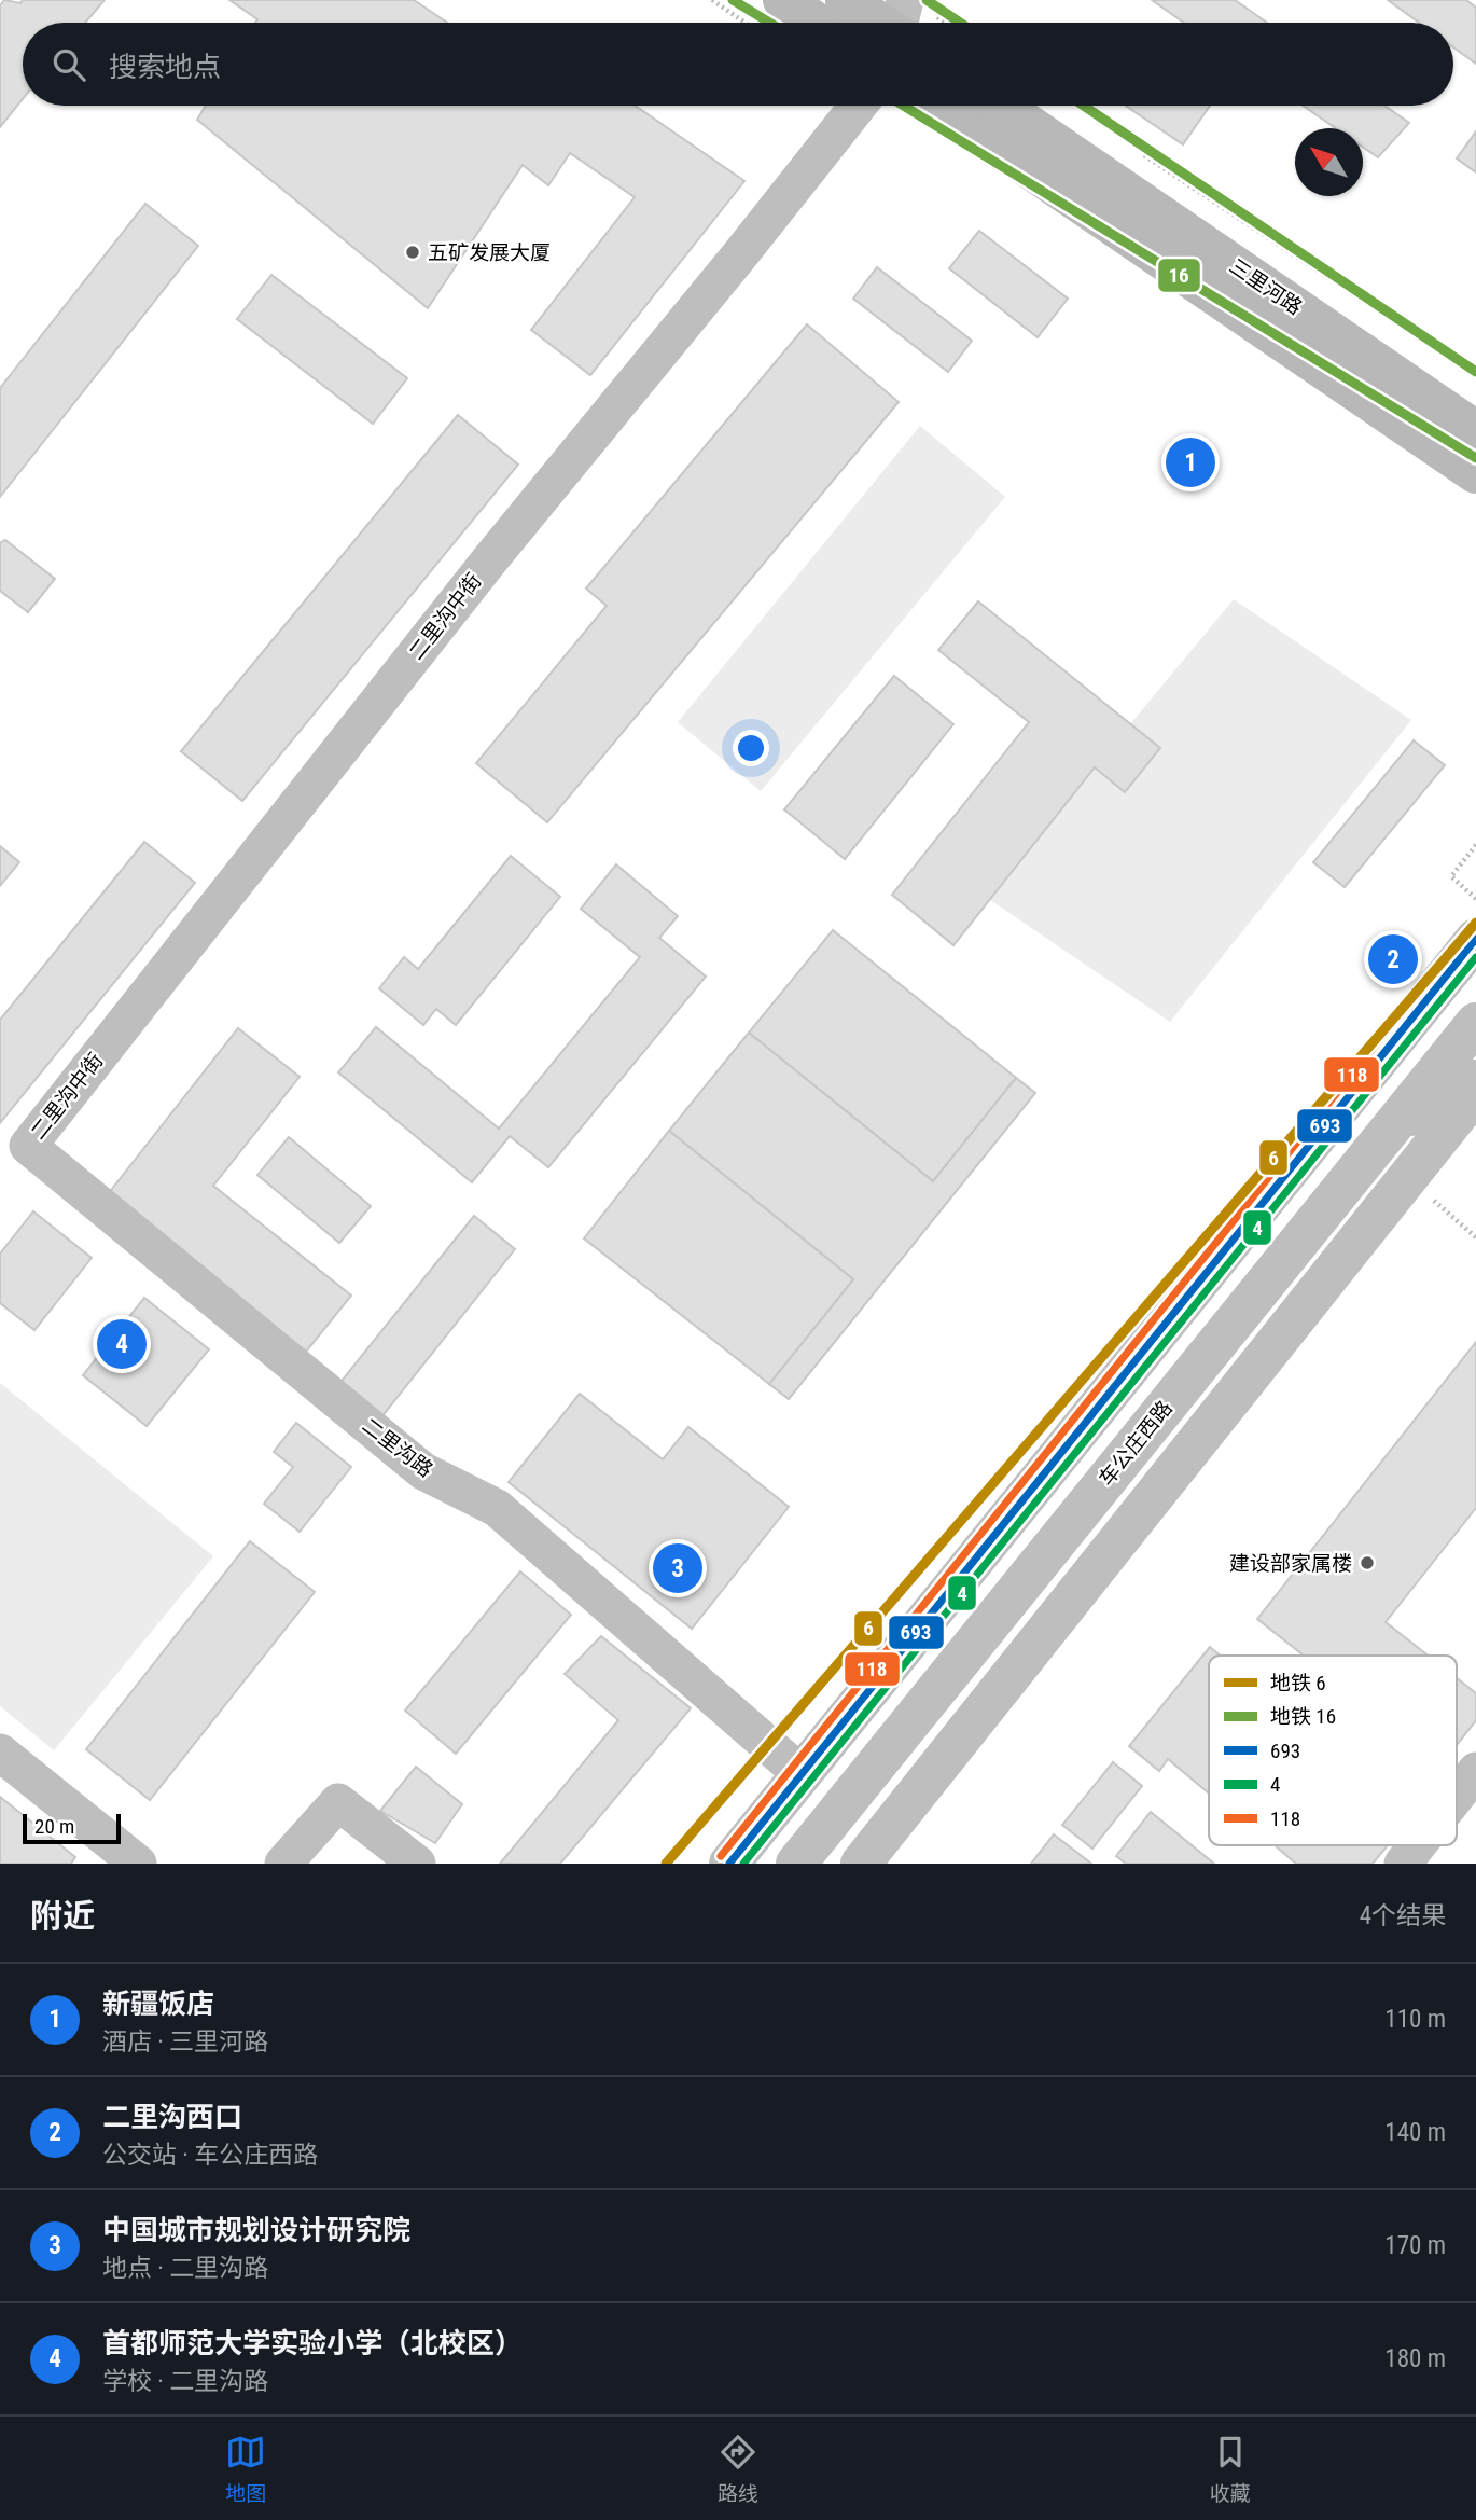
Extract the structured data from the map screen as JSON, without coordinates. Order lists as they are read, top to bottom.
{
  "streets": {
    "main road": ["三里河路", "车公庄西路"],
    "street": ["二里沟中街", "二里沟路"]
  },
  "crossings": [
    ["二里沟中街", "二里沟路"]
  ],
  "places": ["五矿发展大厦", "建设部家属楼"],
  "lines": [
    "metro line 16",
    "metro line 6",
    "transit line 118",
    "transit line 693",
    "transit line 4"
  ],
  "legend": [
    "地铁 6",
    "地铁 16",
    "693",
    "4",
    "118"
  ],
  "scale_bar": "20 m",
  "north": "top left",
  "page": {
    "search": "搜索地点",
    "pins": [
      "1",
      "2",
      "4",
      "3"
    ],
    "scale": "20 m",
    "heading": ["附近", "4个结果"],
    "list": [
      {
        "mark": "1",
        "name": "新疆饭店",
        "note": "酒店 · 三里河路",
        "value": "110 m"
      },
      {
        "mark": "2",
        "name": "二里沟西口",
        "note": "公交站 · 车公庄西路",
        "value": "140 m"
      },
      {
        "mark": "3",
        "name": "中国城市规划设计研究院",
        "note": "地点 · 二里沟路",
        "value": "170 m"
      },
      {
        "mark": "4",
        "name": "首都师范大学实验小学（北校区）",
        "note": "学校 · 二里沟路",
        "value": "180 m"
      }
    ],
    "nav": ["地图", "路线", "收藏"]
  }
}
